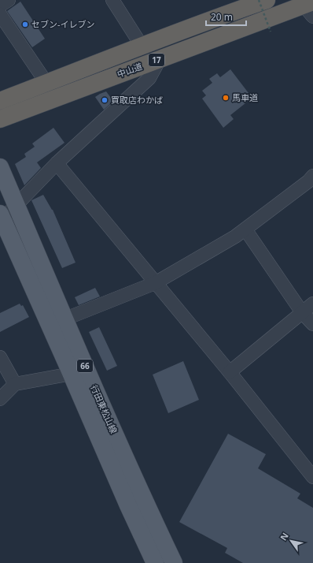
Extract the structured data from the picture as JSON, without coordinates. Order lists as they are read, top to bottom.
{
  "streets": {
    "highway": ["17", "中山道"],
    "main road": ["66", "行田東松山線"]
  },
  "places": ["セブン-イレブン", "馬車道", "買取店わかば"],
  "scale_bar": "20 m",
  "north": "top left"
}
